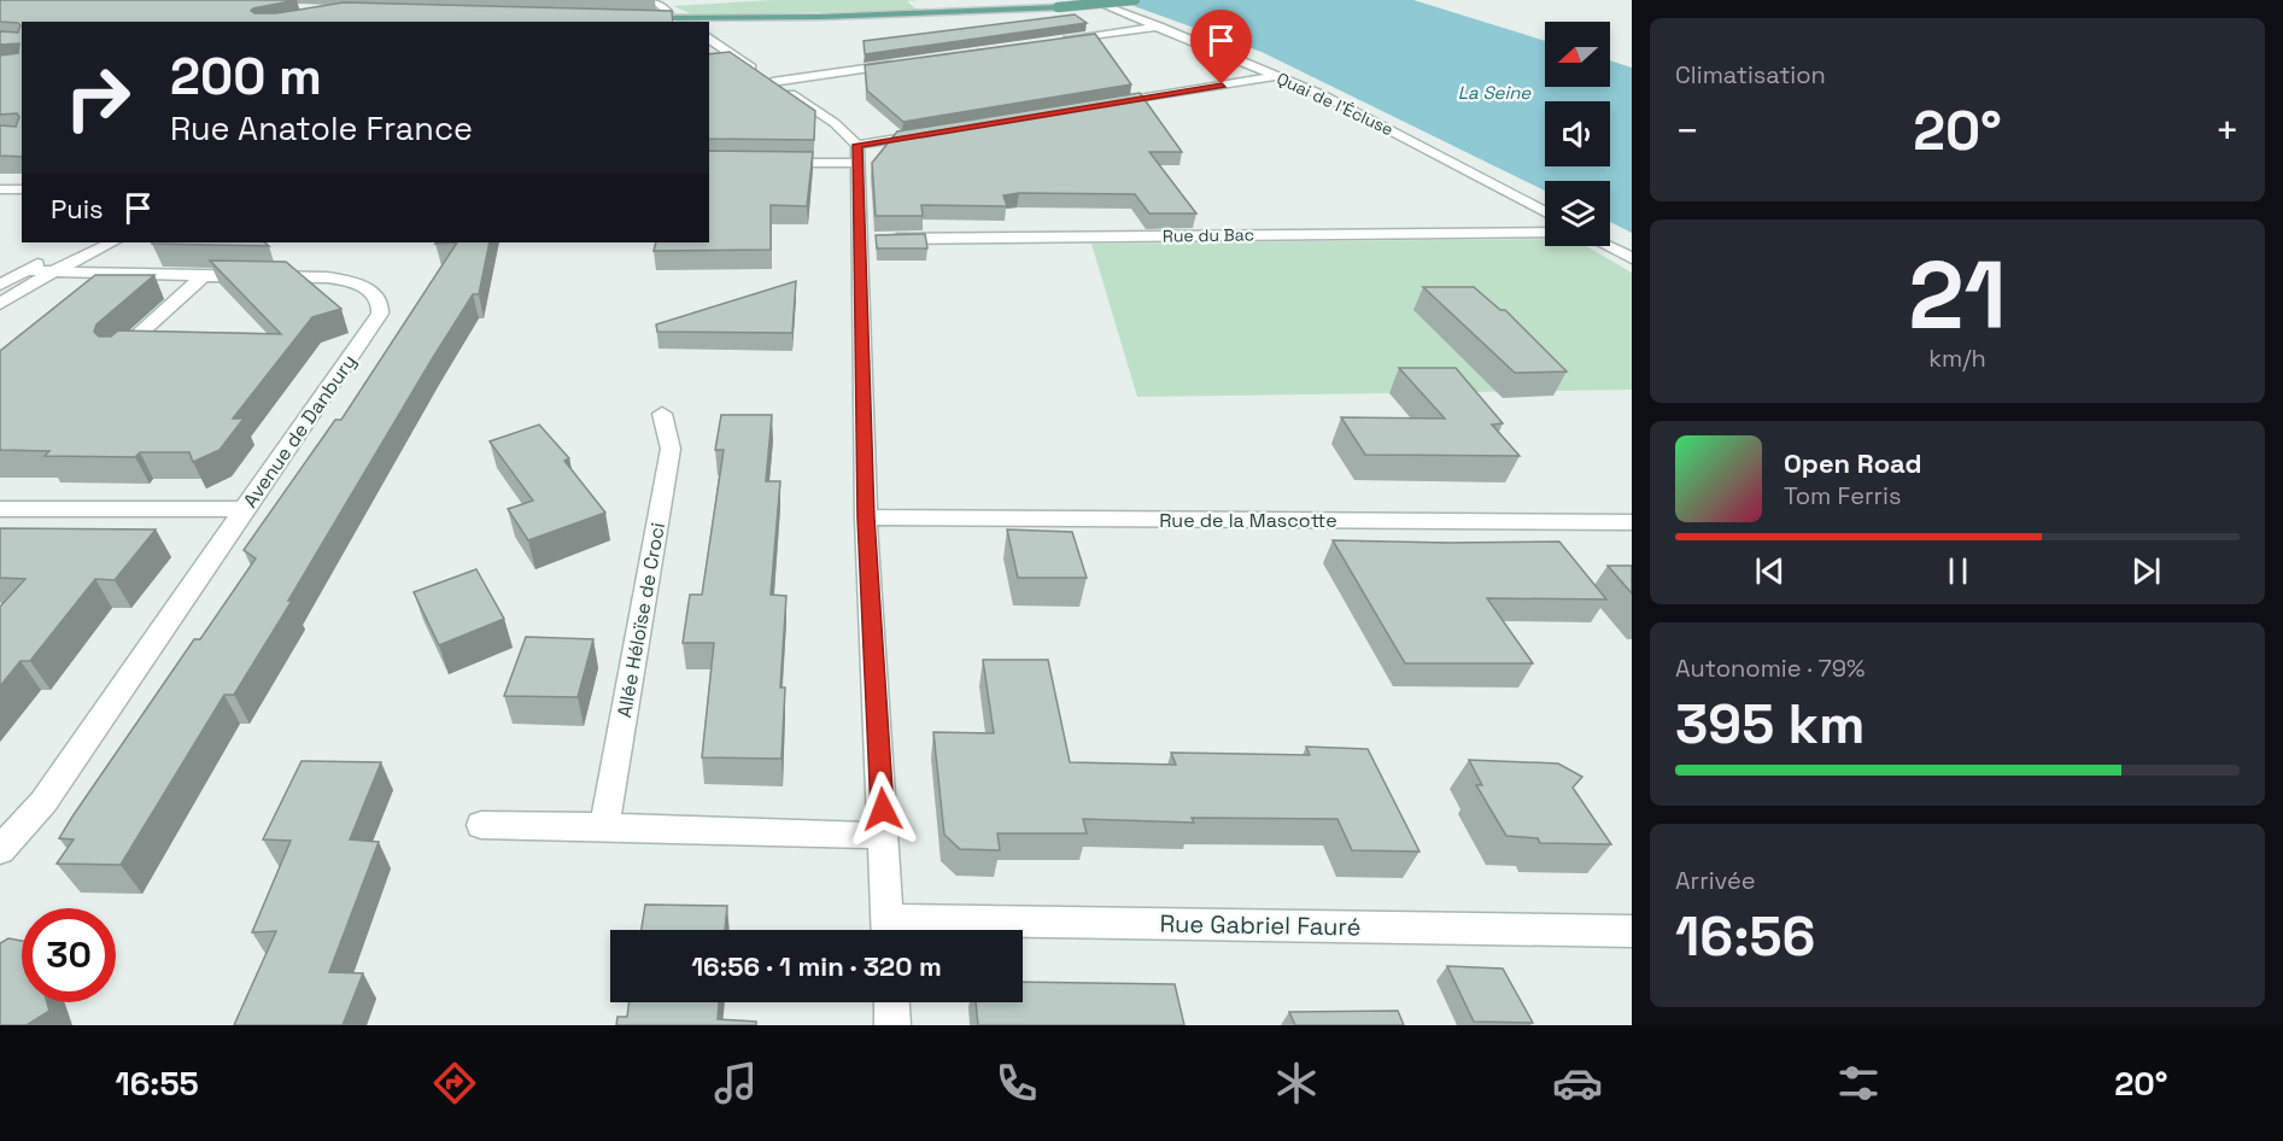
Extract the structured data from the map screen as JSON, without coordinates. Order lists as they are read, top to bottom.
{
  "streets": {
    "street": [
      "Quai de l'Écluse",
      "Rue du Bac",
      "Avenue de Danbury",
      "Rue de la Mascotte",
      "Allée Héloïse de Croci",
      "Rue Gabriel Fauré"
    ]
  },
  "water": ["La Seine"],
  "north": "left",
  "page": {
    "tile": [
      "Climatisation",
      ["21", "km/h"],
      ["Autonomie · 79%", "395 km"],
      ["Arrivée", "16:56"]
    ],
    "turn": ["200 m", "Rue Anatole France"],
    "heat": ["−", "20°", "+"],
    "then": "Puis",
    "song": ["Open Road", "Tom Ferris"],
    "limit": "30",
    "trip": "16:56 · 1 min · 320 m",
    "tabs": ["16:55", "20°"]
  }
}
